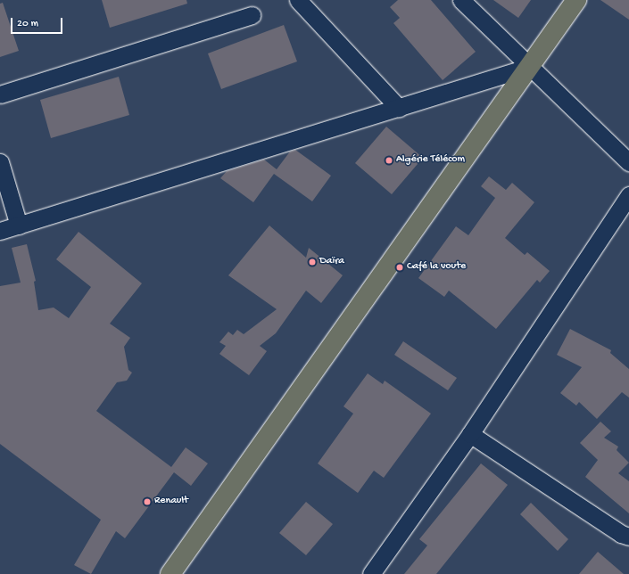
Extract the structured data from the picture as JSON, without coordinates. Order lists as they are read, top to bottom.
{
  "places": [
    "Algérie Télécom",
    "Daïra",
    "Café la voute",
    "Renault"
  ],
  "scale_bar": "20 m"
}
